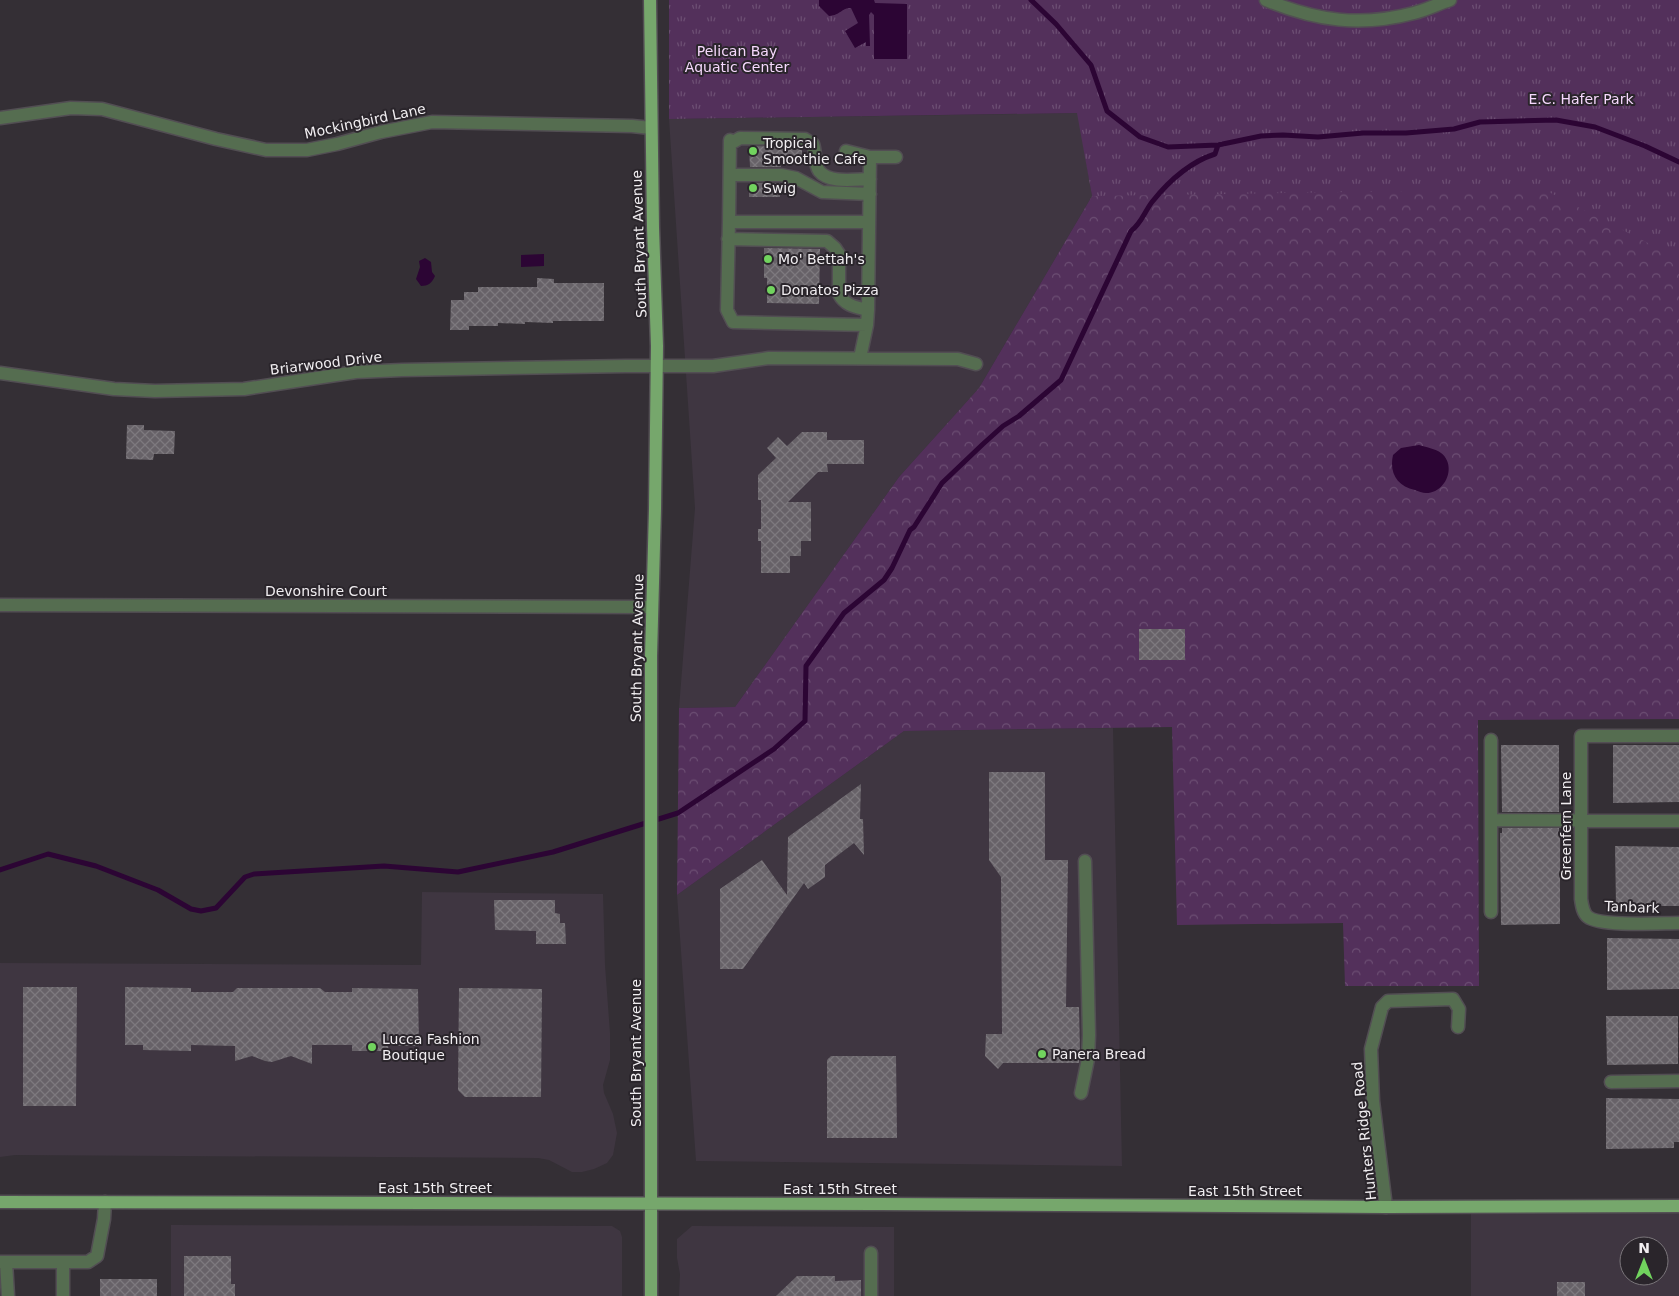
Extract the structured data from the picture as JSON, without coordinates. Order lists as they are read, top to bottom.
{
  "streets": {
    "main road": ["South Bryant Avenue", "East 15th Street"],
    "street": [
      "Mockingbird Lane",
      "Briarwood Drive",
      "Devonshire Court",
      "Greenfern Lane",
      "Tanbark",
      "Hunters Ridge Road"
    ]
  },
  "crossings": [
    ["Mockingbird Lane", "South Bryant Avenue"],
    ["South Bryant Avenue", "Briarwood Drive"],
    ["South Bryant Avenue", "Devonshire Court"],
    ["South Bryant Avenue", "East 15th Street"],
    ["Greenfern Lane", "Tanbark"],
    ["Hunters Ridge Road", "East 15th Street"]
  ],
  "parks": ["Pelican Bay Aquatic Center", "E.C. Hafer Park"],
  "places": [
    "Tropical Smoothie Cafe",
    "Swig",
    "Mo' Bettah's",
    "Donatos Pizza",
    "Lucca Fashion Boutique",
    "Panera Bread"
  ],
  "north": "top"
}
